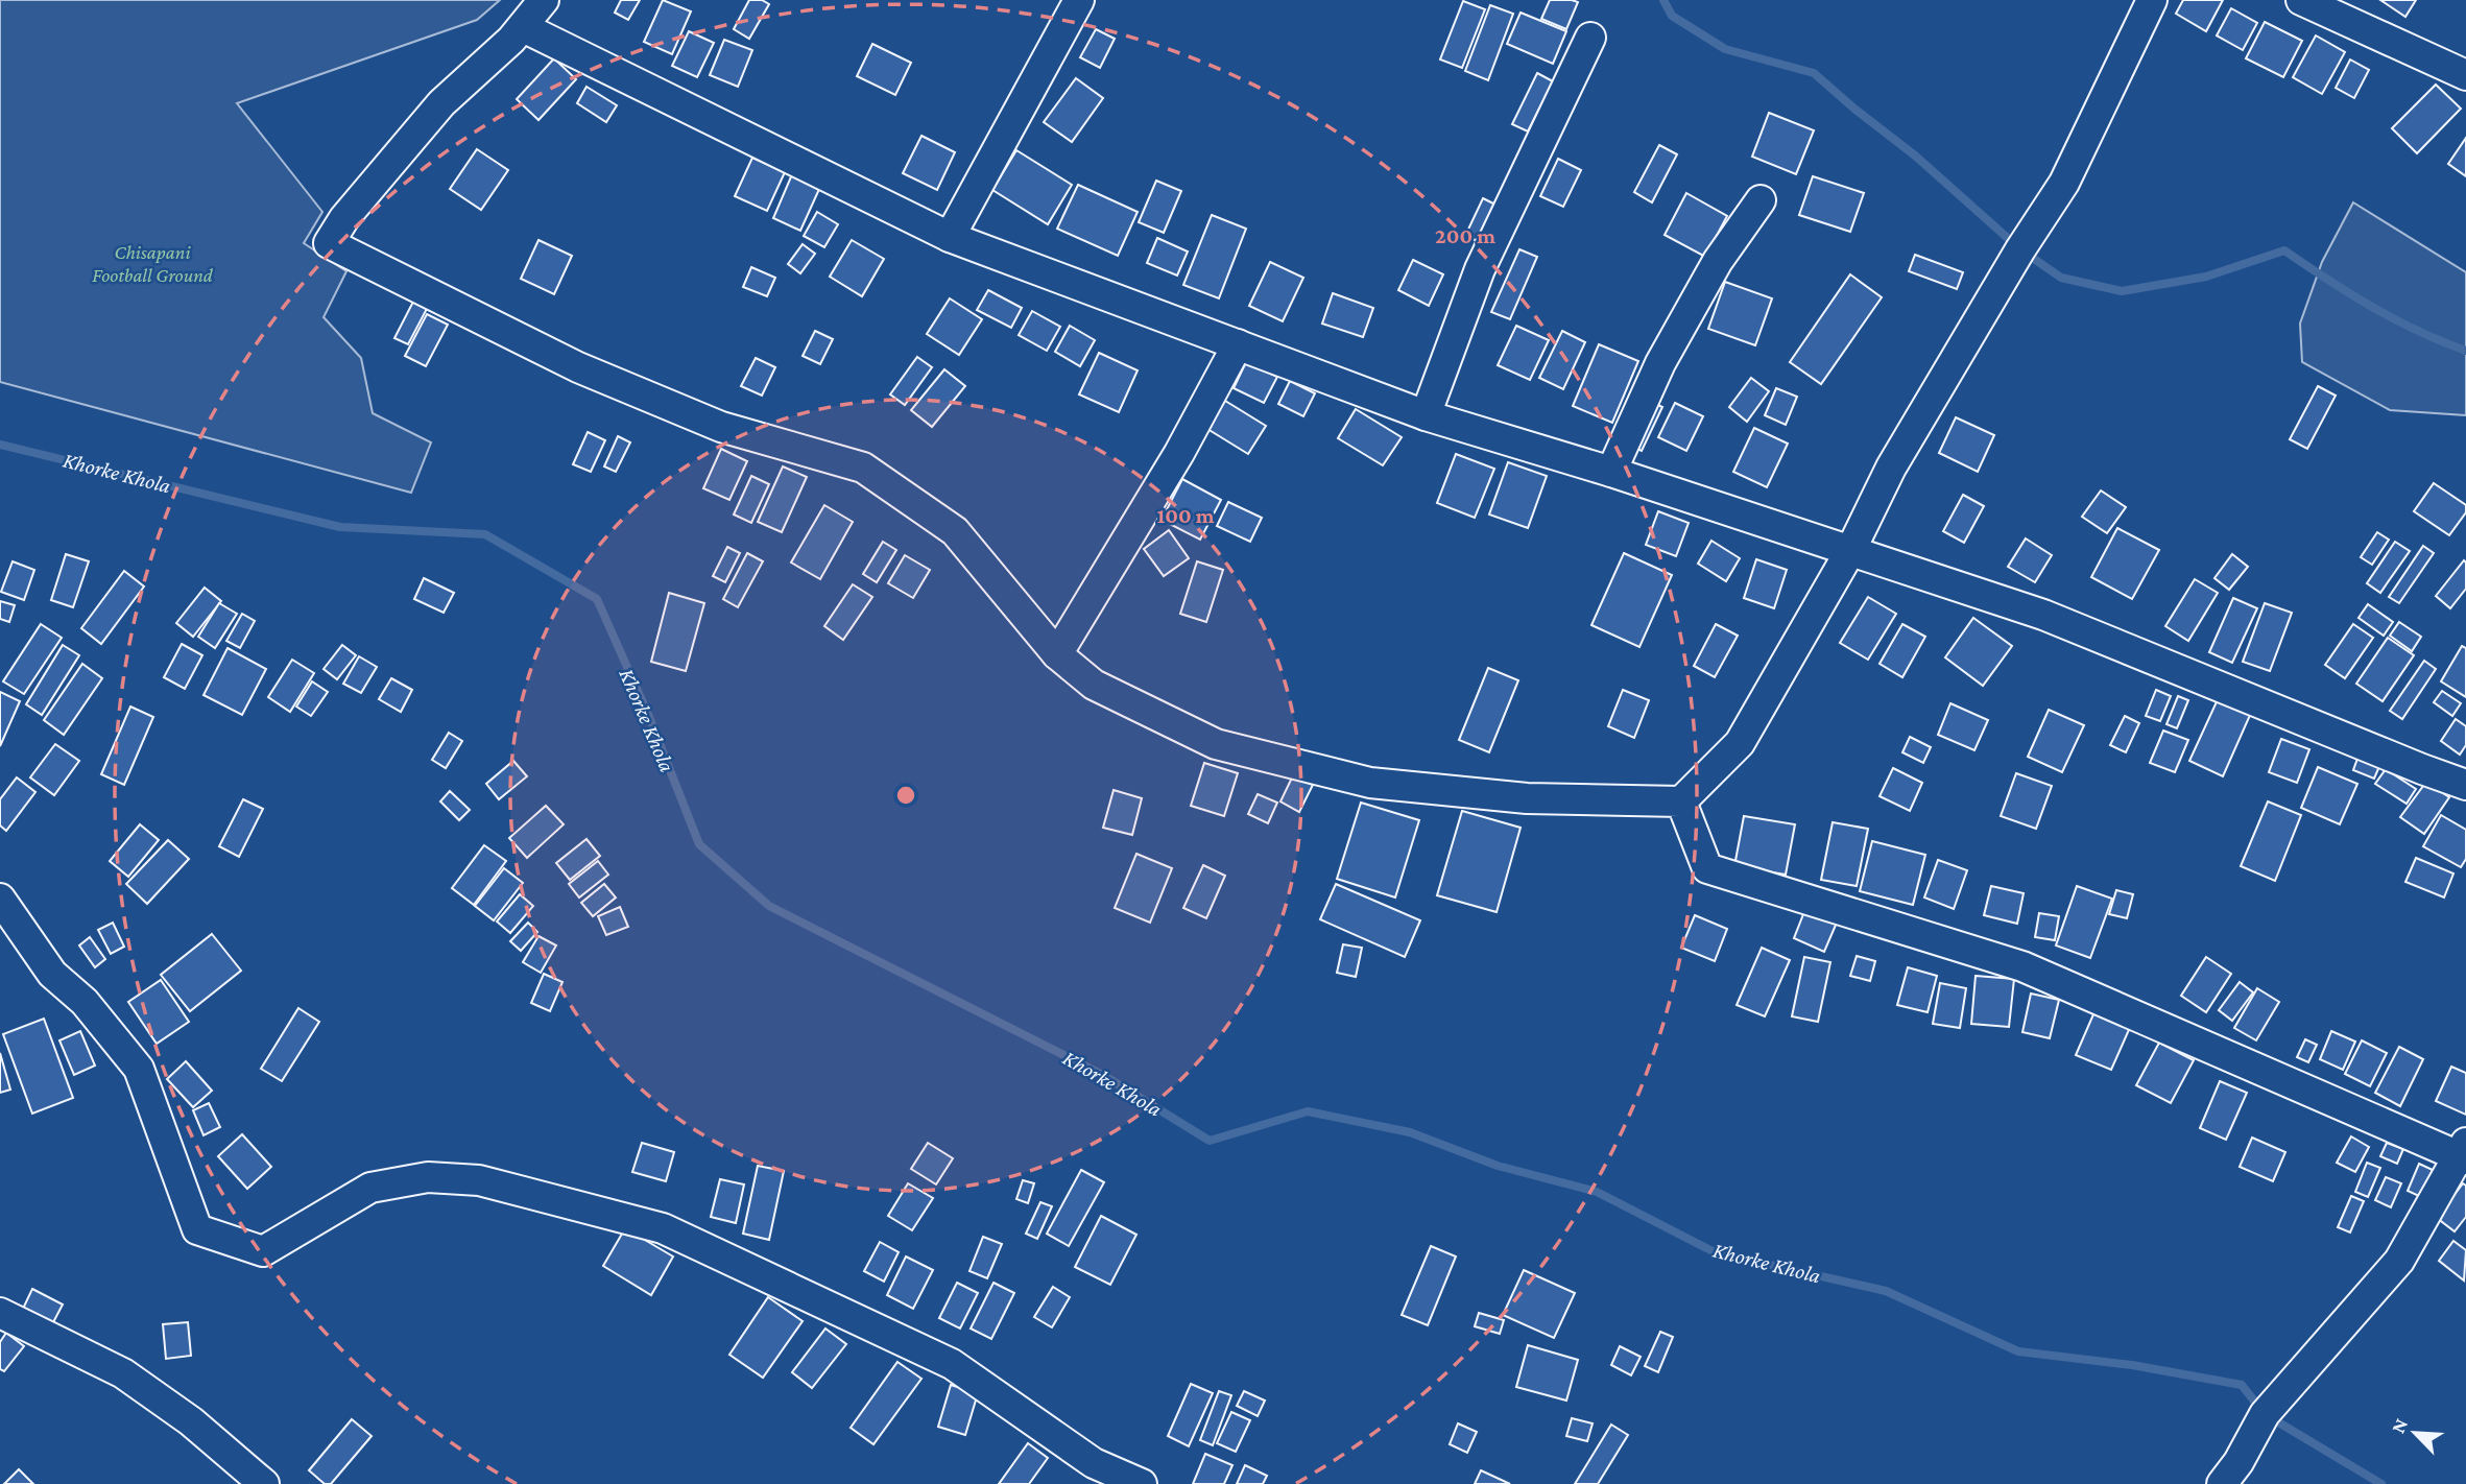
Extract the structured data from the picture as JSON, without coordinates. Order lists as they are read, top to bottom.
{
  "water": ["Khorke Khola"],
  "parks": ["Chisapani Football Ground"],
  "north": "top left",
  "rings": ["200 m", "100 m"]
}
